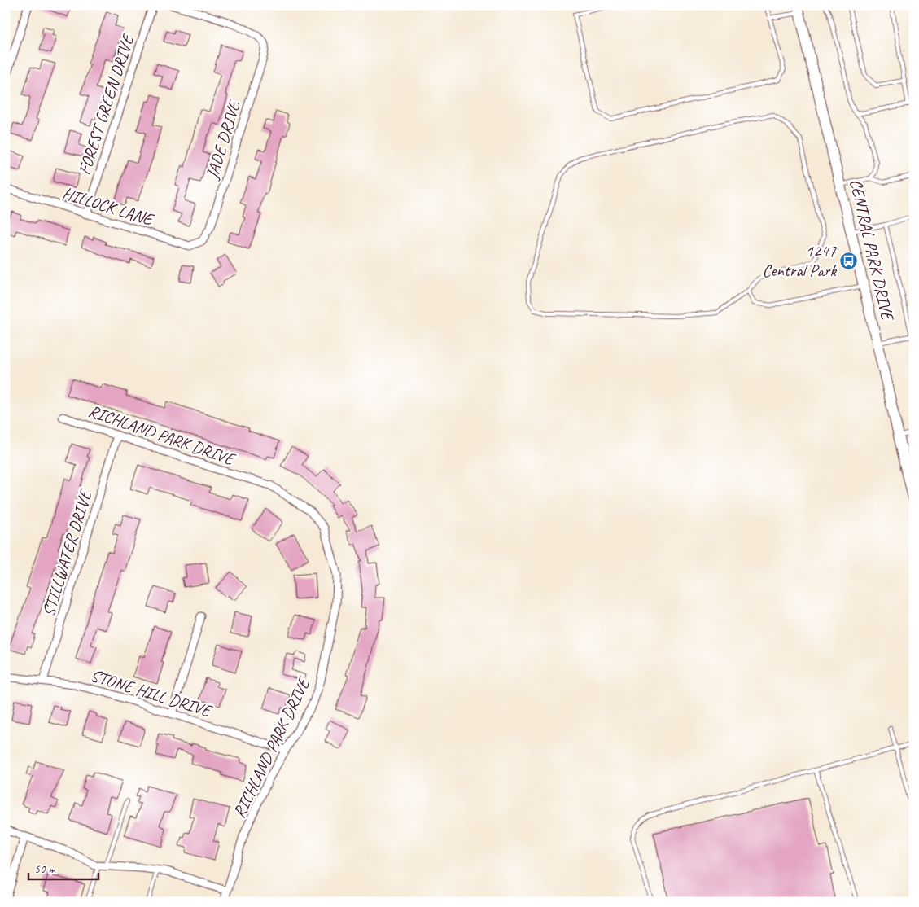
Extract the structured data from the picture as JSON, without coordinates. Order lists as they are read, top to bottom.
{
  "streets": {
    "street": [
      "FOREST GREEN DRIVE",
      "JADE DRIVE",
      "HILLOCK LANE",
      "CENTRAL PARK DRIVE",
      "RICHLAND PARK DRIVE",
      "STILLWATER DRIVE",
      "STONE HILL DRIVE"
    ]
  },
  "crossings": [
    ["FOREST GREEN DRIVE", "HILLOCK LANE"],
    ["JADE DRIVE", "HILLOCK LANE"],
    ["RICHLAND PARK DRIVE", "STILLWATER DRIVE"],
    ["RICHLAND PARK DRIVE", "STONE HILL DRIVE"],
    ["STILLWATER DRIVE", "STONE HILL DRIVE"]
  ],
  "places": {
    "bus stop": ["1247 Central Park"]
  },
  "scale_bar": "50 m"
}
